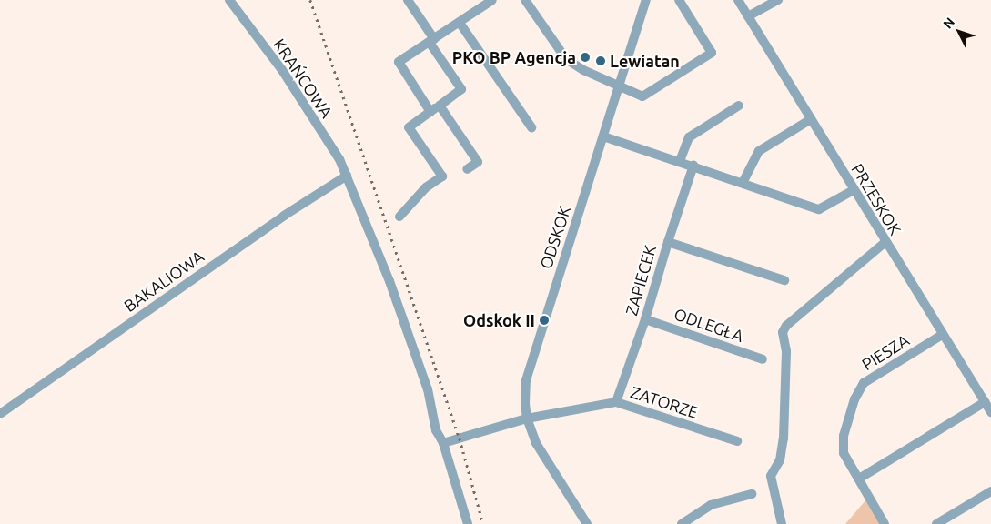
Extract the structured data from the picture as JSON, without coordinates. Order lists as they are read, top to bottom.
{
  "streets": {
    "street": [
      "KRAŃCOWA",
      "PRZESKOK",
      "ODSKOK",
      "ZAPIECEK",
      "BAKALIOWA",
      "ODLEGŁA",
      "PIESZA",
      "ZATORZE"
    ]
  },
  "crossings": [
    ["KRAŃCOWA", "BAKALIOWA"],
    ["PRZESKOK", "PIESZA"],
    ["ODSKOK", "ZATORZE"],
    ["ZAPIECEK", "ODLEGŁA"],
    ["ZAPIECEK", "ZATORZE"]
  ],
  "places": ["PKO BP Agencja", "Lewiatan", "Odskok II"],
  "north": "top left"
}
